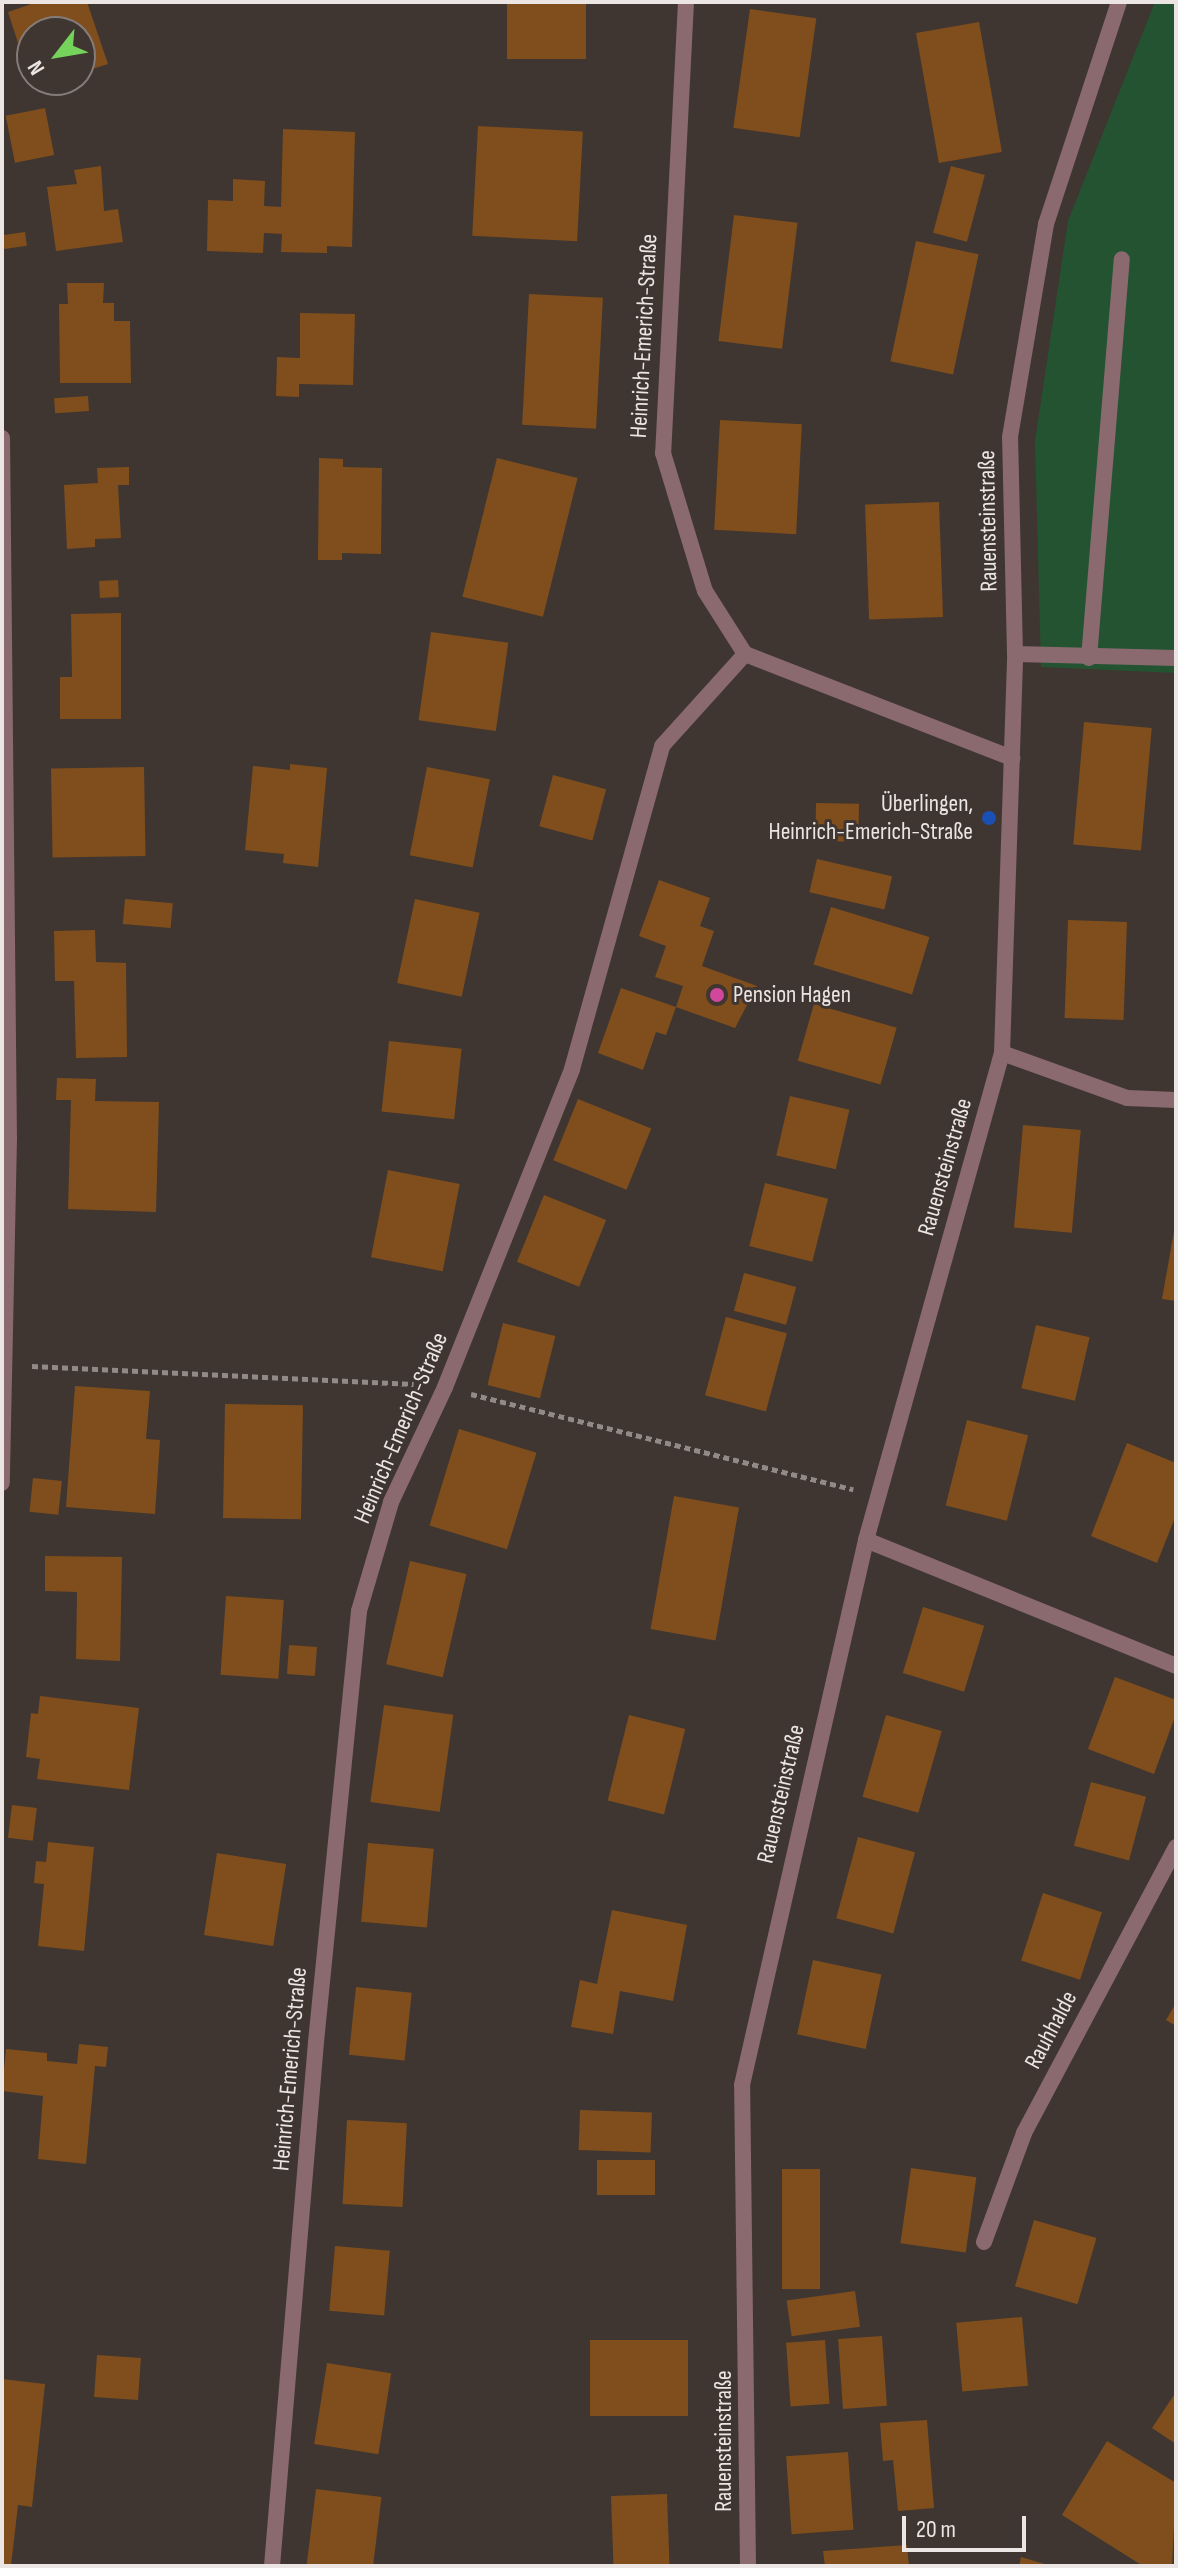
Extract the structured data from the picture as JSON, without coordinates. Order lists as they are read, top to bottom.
{
  "streets": {
    "street": ["Heinrich-Emerich-Straße", "Rauensteinstraße", "Rauhhalde"]
  },
  "places": ["Überlingen, Heinrich-Emerich-Straße", "Pension Hagen"],
  "scale_bar": "20 m",
  "north": "bottom left"
}
